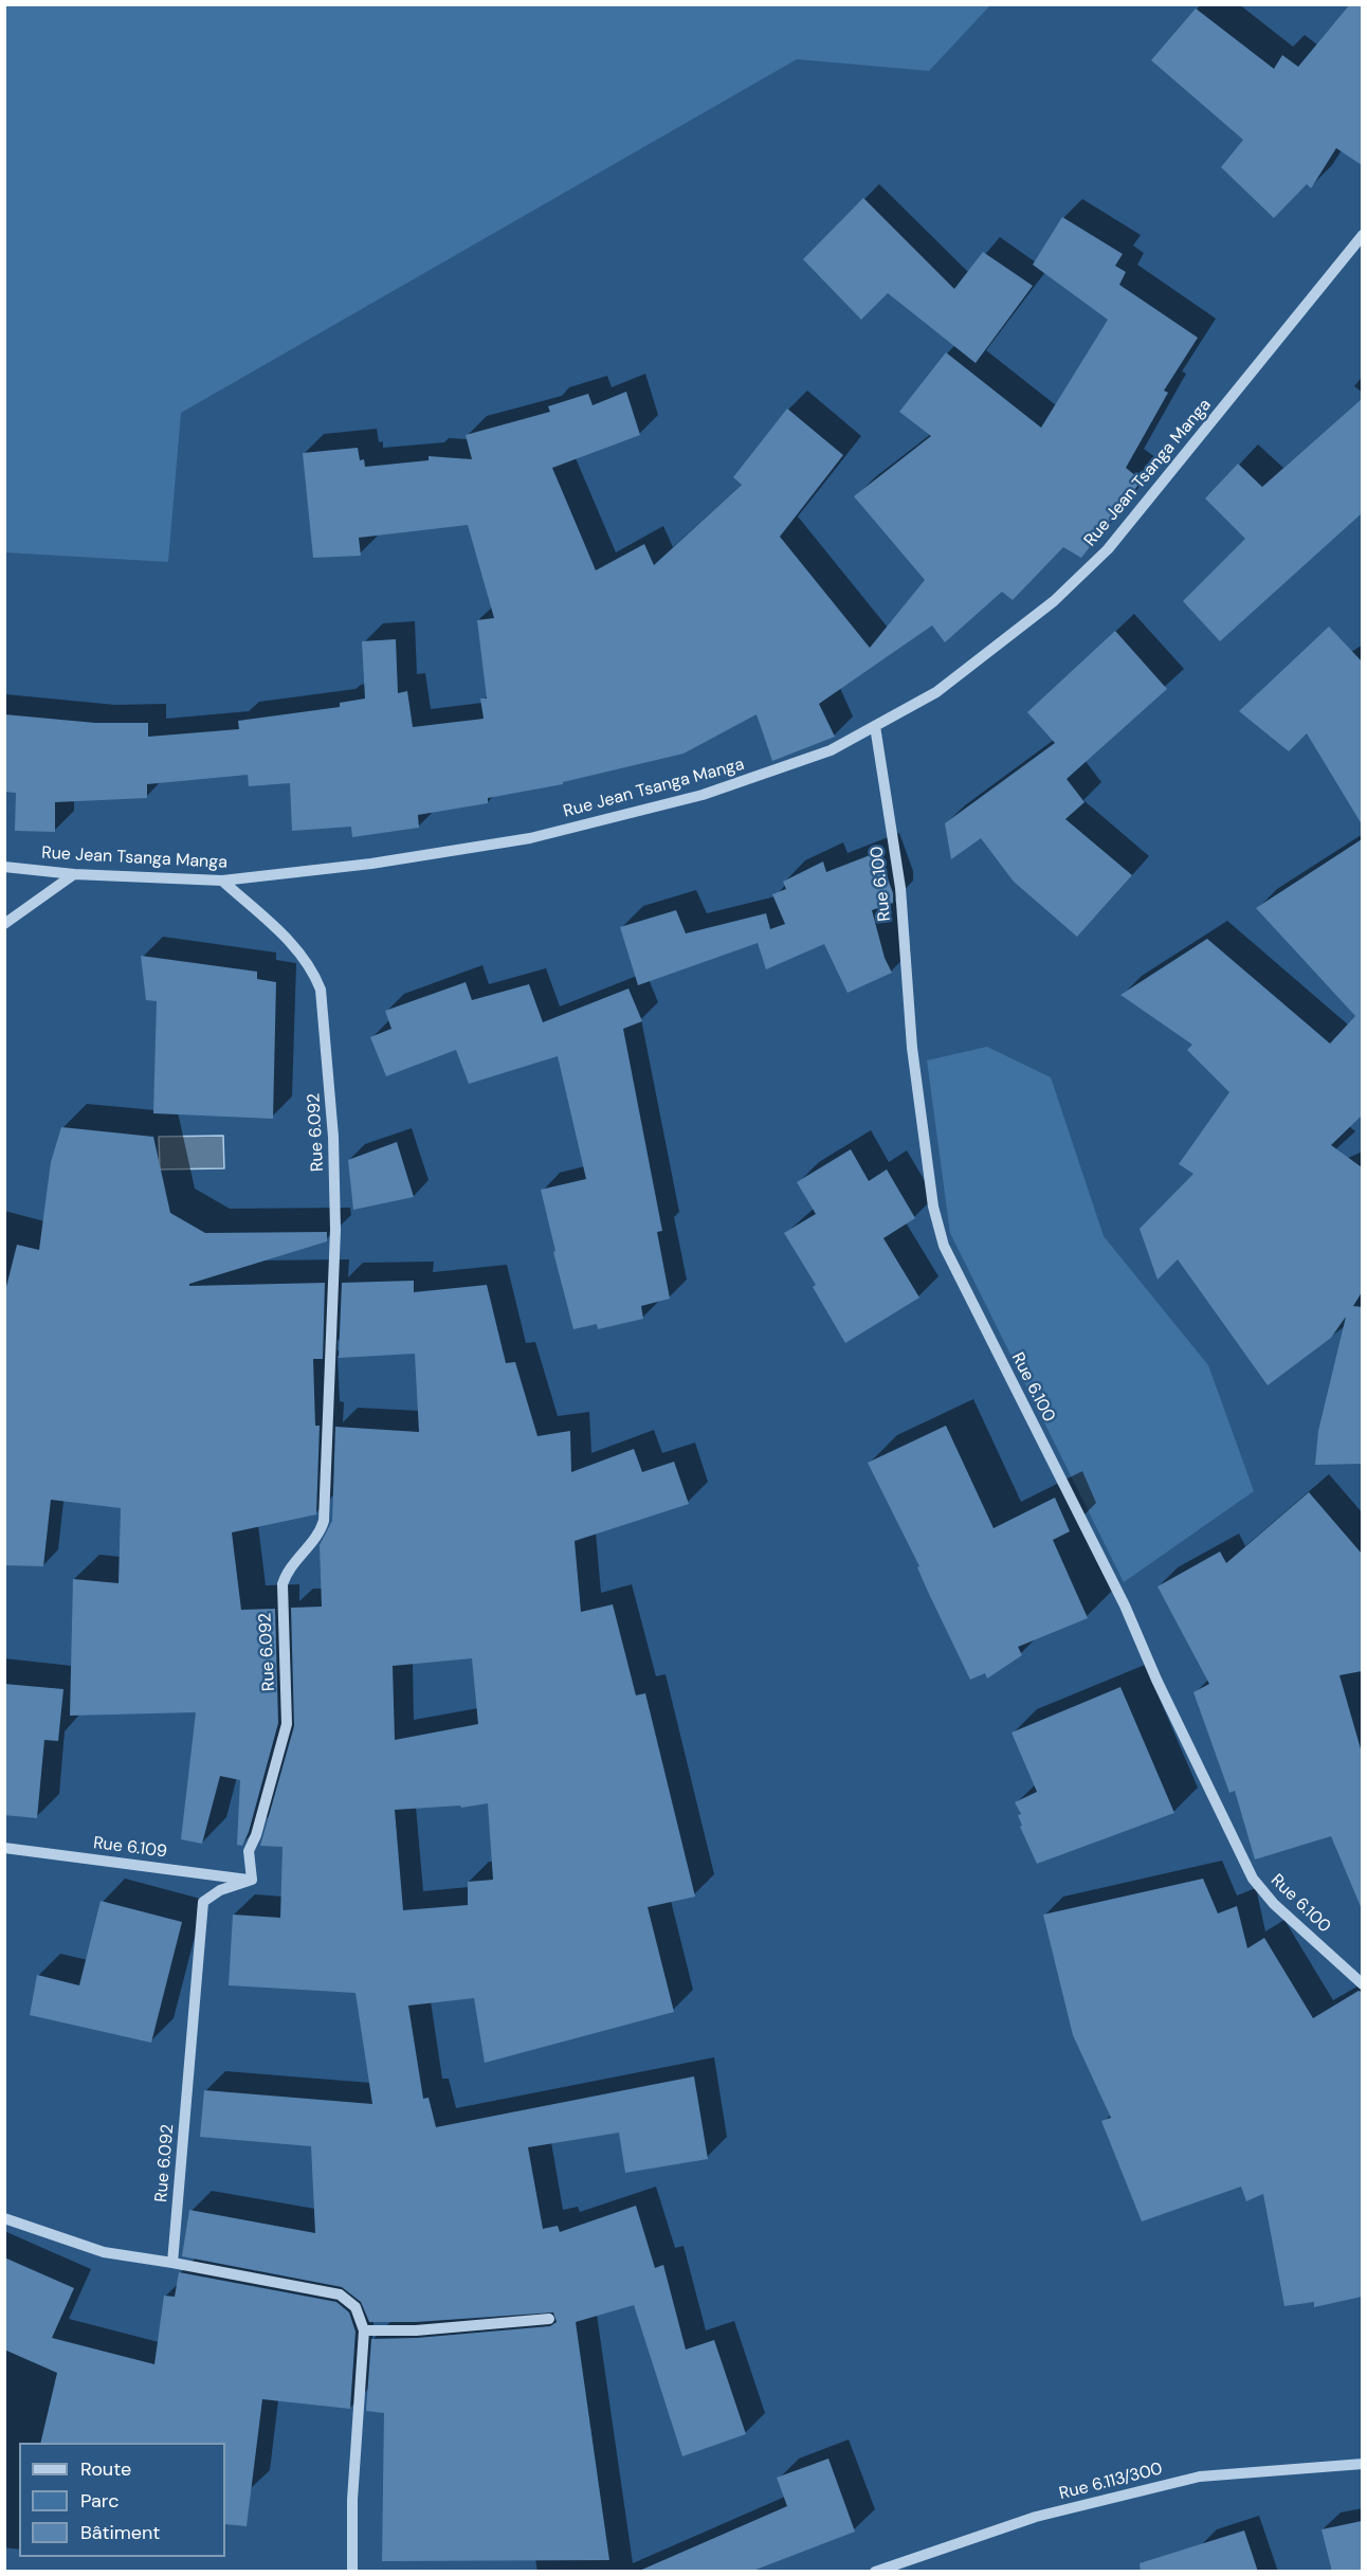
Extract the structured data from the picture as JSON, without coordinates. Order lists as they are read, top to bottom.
{
  "streets": {
    "street": [
      "Rue Jean Tsanga Manga",
      "Rue 6.100",
      "Rue 6.092",
      "Rue 6.109",
      "Rue 6.113/300"
    ]
  },
  "crossings": [
    ["Rue Jean Tsanga Manga", "Rue 6.100"],
    ["Rue Jean Tsanga Manga", "Rue 6.092"],
    ["Rue 6.092", "Rue 6.109"]
  ],
  "legend": ["Route", "Parc", "Bâtiment"]
}
